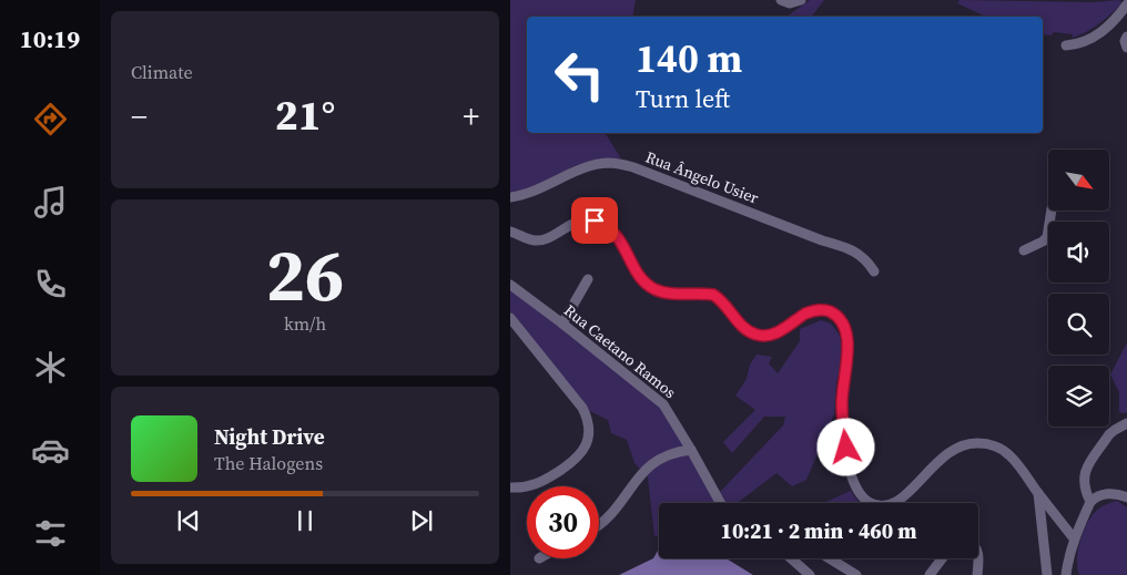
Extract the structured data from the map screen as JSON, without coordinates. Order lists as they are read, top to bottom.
{
  "streets": {
    "street": ["Rua Ângelo Usier", "Rua Caetano Ramos"]
  },
  "north": "bottom right",
  "page": {
    "tabs": "10:19",
    "tile": [
      "Climate",
      ["26", "km/h"]
    ],
    "turn": ["140 m", "Turn left"],
    "heat": ["−", "21°", "+"],
    "song": ["Night Drive", "The Halogens"],
    "limit": "30",
    "trip": "10:21 · 2 min · 460 m"
  }
}
